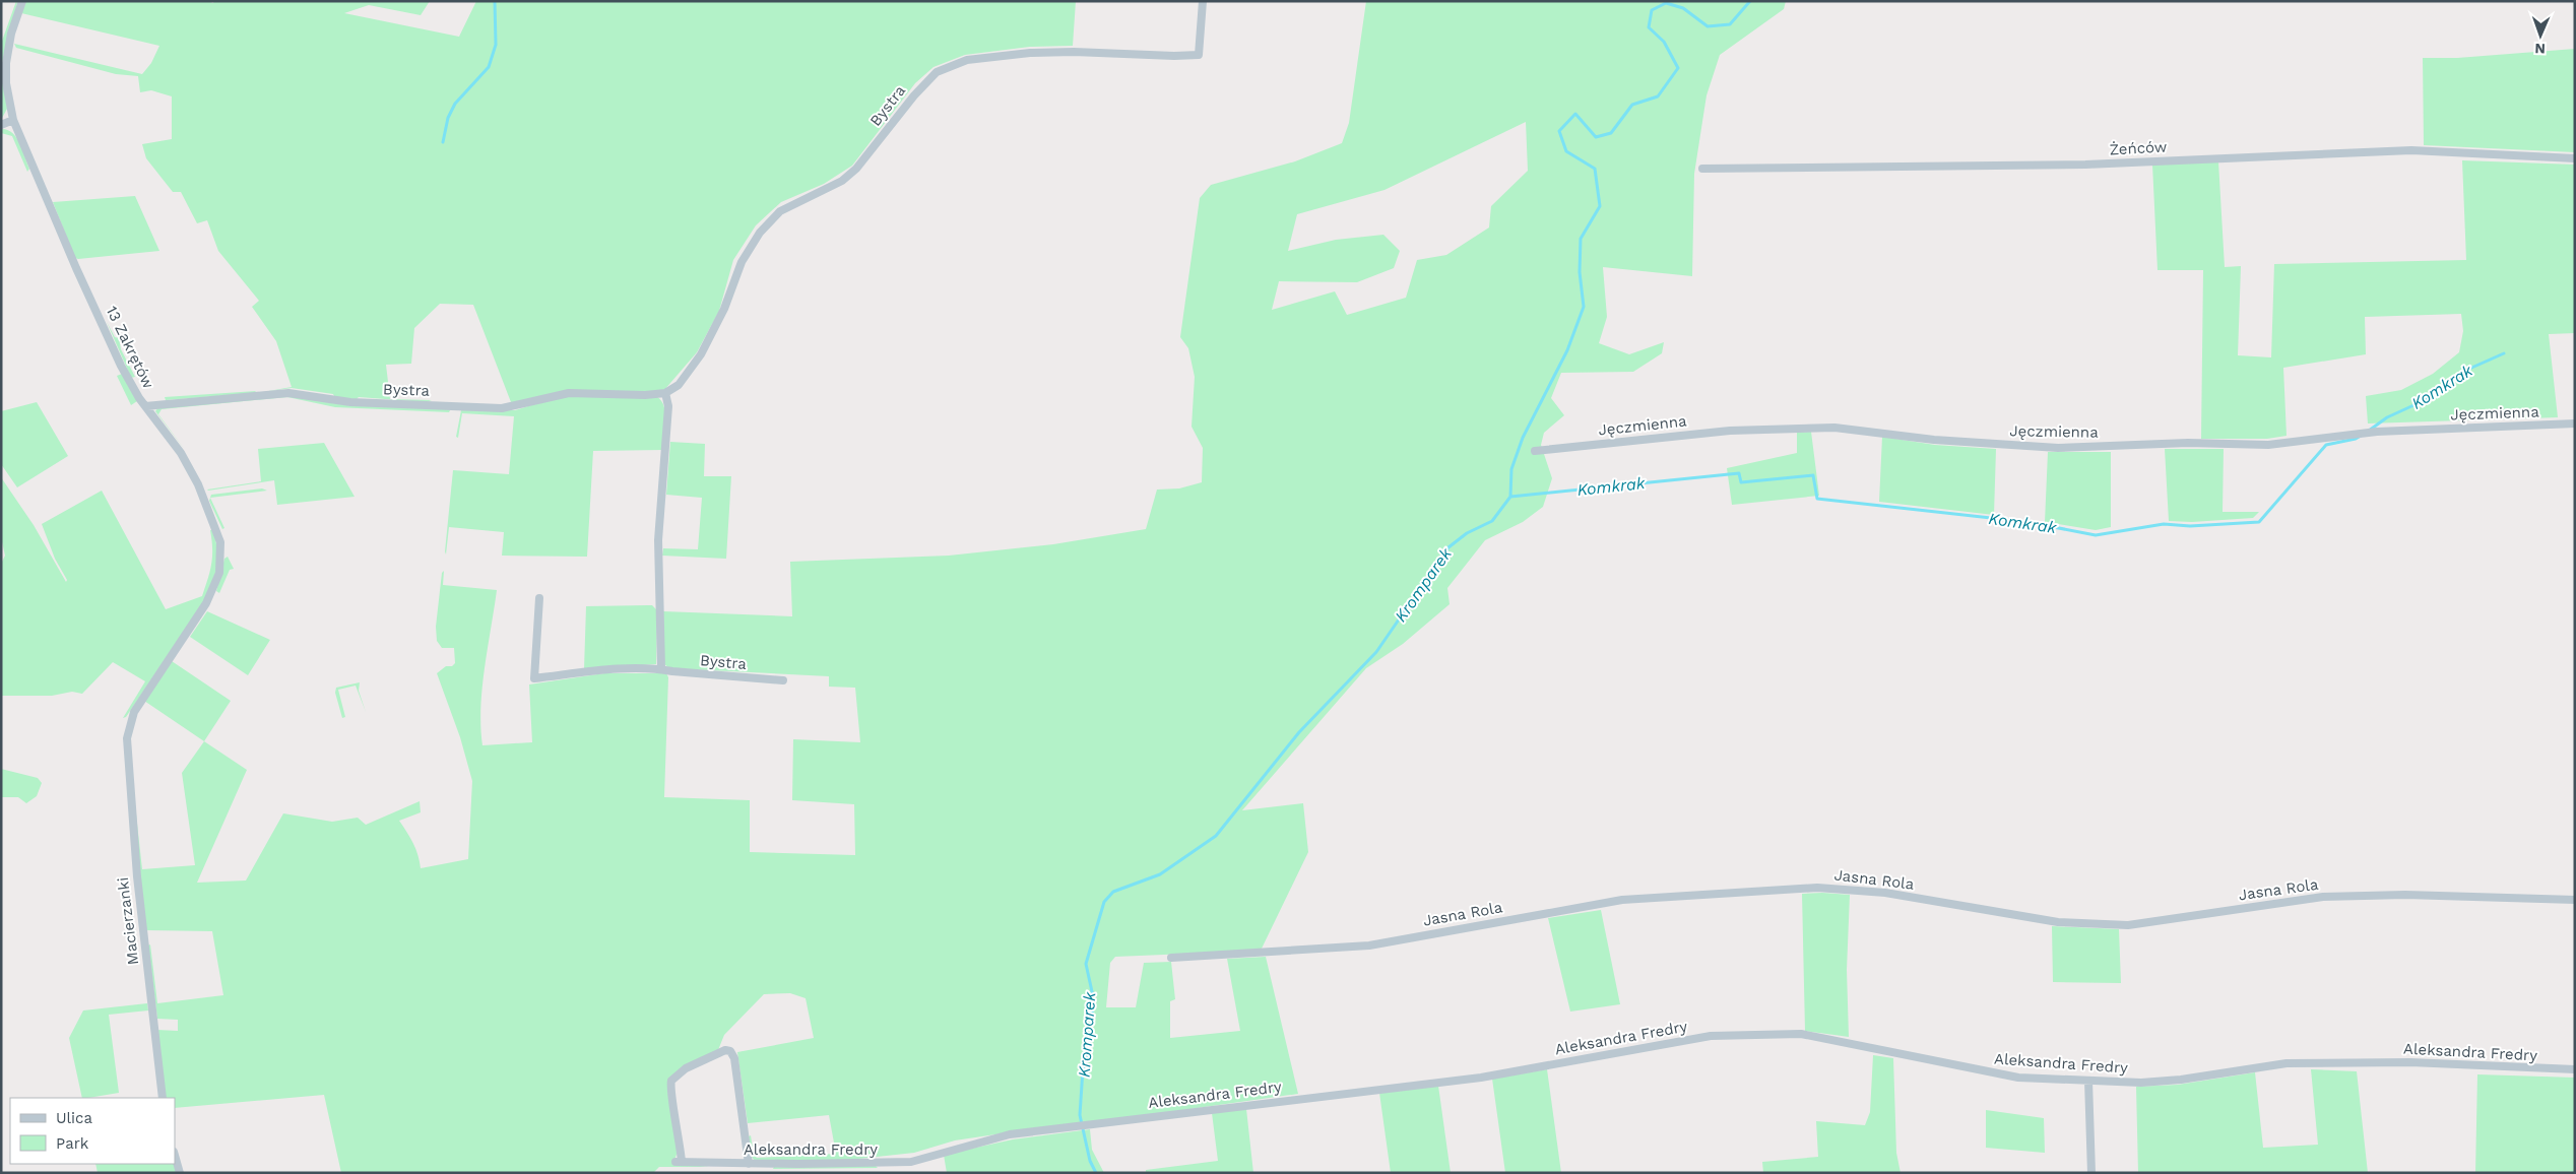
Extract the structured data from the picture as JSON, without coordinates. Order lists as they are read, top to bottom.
{
  "streets": {
    "street": [
      "Bystra",
      "Żeńców",
      "13 Zakrętów",
      "Jęczmienna",
      "Jasna Rola",
      "Macierzanki",
      "Aleksandra Fredry"
    ]
  },
  "crossings": [
    ["Bystra", "13 Zakrętów"],
    ["13 Zakrętów", "Macierzanki"]
  ],
  "water": ["Komkrak", "Kromparek"],
  "legend": ["Ulica", "Park"],
  "north": "bottom"
}
